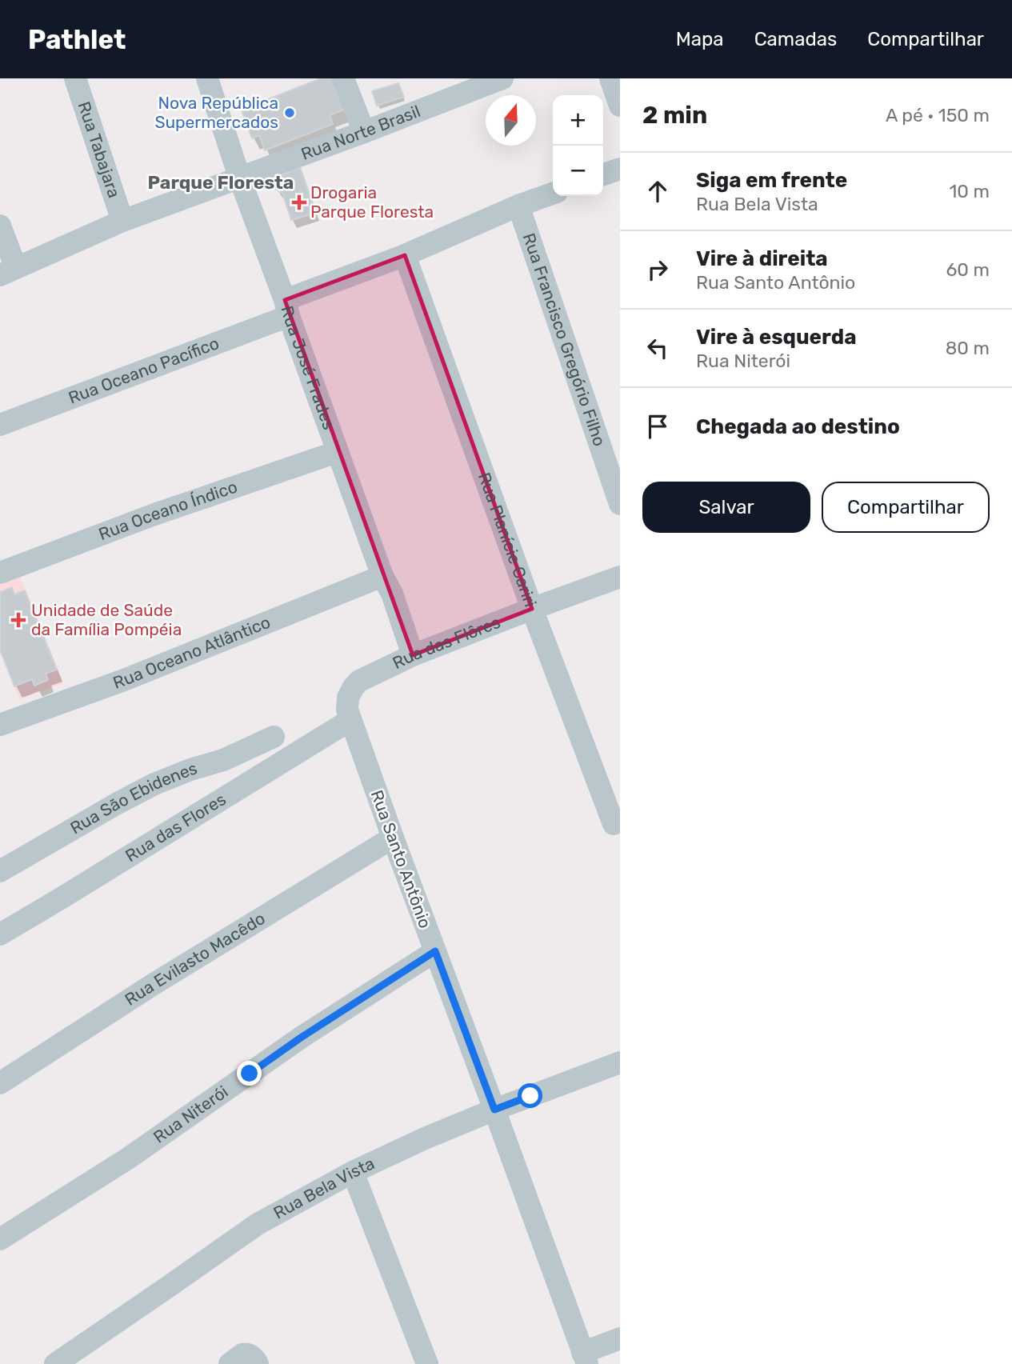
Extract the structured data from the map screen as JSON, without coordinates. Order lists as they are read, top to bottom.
{
  "streets": {
    "street": [
      "Rua Norte Brasil",
      "Rua Tabajara",
      "Rua Francisco Gregório Filho",
      "Rua José Frades",
      "Rua Oceano Pacífico",
      "Rua Oceano Índico",
      "Rua Planície Cariri",
      "Rua das Flôres",
      "Rua Oceano Atlântico",
      "Rua São Ebidenes",
      "Rua das Flores",
      "Rua Santo Antônio",
      "Rua Evilasto Macêdo",
      "Rua Niterói",
      "Rua Bela Vista"
    ]
  },
  "crossings": [
    ["Rua Norte Brasil", "Rua Tabajara"],
    ["Rua Norte Brasil", "Rua José Frades"],
    ["Rua Francisco Gregório Filho", "Rua Oceano Pacífico"],
    ["Rua José Frades", "Rua Oceano Pacífico"],
    ["Rua José Frades", "Rua Oceano Índico"],
    ["Rua José Frades", "Rua das Flôres"],
    ["Rua José Frades", "Rua Oceano Atlântico"],
    ["Rua Oceano Pacífico", "Rua Planície Cariri"],
    ["Rua Planície Cariri", "Rua das Flôres"],
    ["Rua das Flôres", "Rua Santo Antônio"],
    ["Rua das Flores", "Rua Santo Antônio"],
    ["Rua Santo Antônio", "Rua Evilasto Macêdo"],
    ["Rua Santo Antônio", "Rua Niterói"],
    ["Rua Santo Antônio", "Rua Bela Vista"]
  ],
  "districts": ["Parque Floresta"],
  "places": {
    "other": ["Nova República Supermercados"],
    "health": ["Drogaria Parque Floresta", "Unidade de Saúde da Família Pompéia"]
  },
  "north": "top",
  "page": {
    "header": "Pathlet",
    "nav": ["Mapa", "Camadas", "Compartilhar"],
    "heading": ["2 min", "A pé · 150 m"],
    "map_buttons": ["+", "−"],
    "list": [
      ["Siga em frente", "Rua Bela Vista", "10 m"],
      ["Vire à direita", "Rua Santo Antônio", "60 m"],
      ["Vire à esquerda", "Rua Niterói", "80 m"],
      "Chegada ao destino"
    ],
    "buttons": ["Salvar", "Compartilhar"]
  }
}
